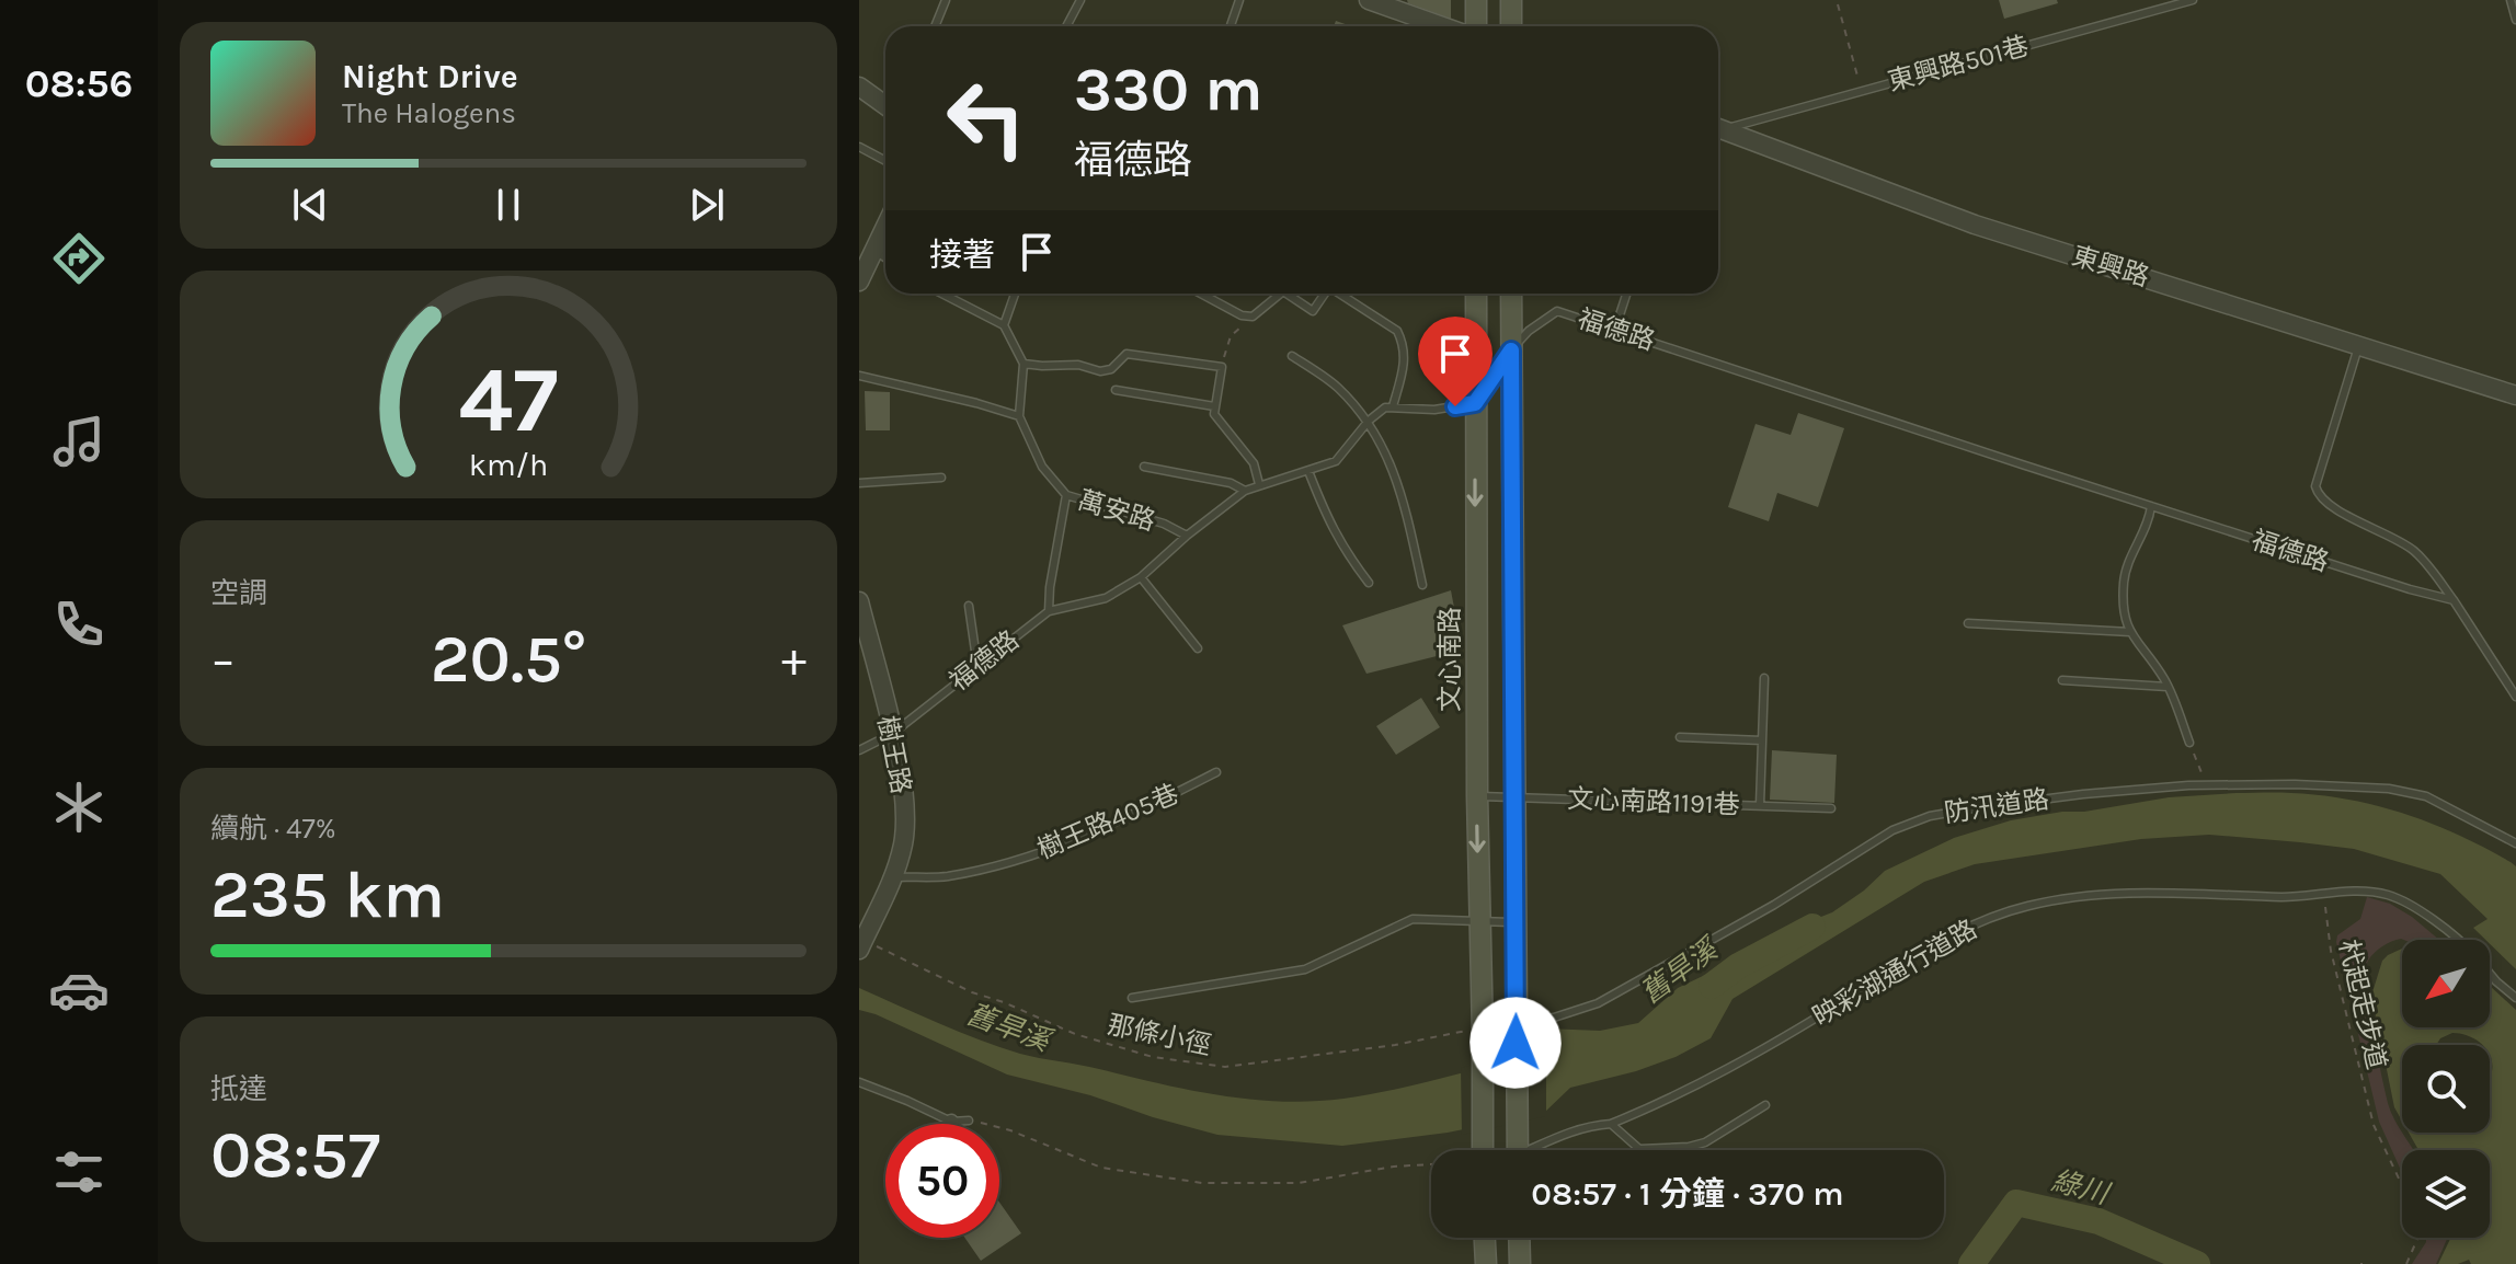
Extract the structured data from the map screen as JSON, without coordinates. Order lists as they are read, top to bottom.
{
  "streets": {
    "main road": ["文心南路"],
    "street": ["東興路", "樹王路"],
    "lane": [
      "東興路501巷",
      "福德路",
      "萬安路",
      "文心南路1191巷",
      "防汛道路",
      "樹王路405巷",
      "映彩湖通行道路"
    ],
    "path": ["杙起走步道", "那條小徑"]
  },
  "crossings": [
    ["東興路", "福德路"],
    ["福德路", "萬安路"],
    ["福德路", "文心南路"],
    ["福德路", "樹王路"],
    ["文心南路", "文心南路1191巷"],
    ["文心南路", "那條小徑"],
    ["樹王路", "樹王路405巷"],
    ["樹王路", "那條小徑"],
    ["映彩湖通行道路", "杙起走步道"]
  ],
  "water": ["舊旱溪", "綠川"],
  "north": "bottom left",
  "page": {
    "tabs": "08:56",
    "turn": ["330 m", "福德路"],
    "song": ["Night Drive", "The Halogens"],
    "then": "接著",
    "tile": [
      "空調",
      ["續航 · 47%", "235 km"],
      ["抵達", "08:57"]
    ],
    "heat": ["−", "20.5°", "+"],
    "limit": "50",
    "trip": "08:57 · 1 分鐘 · 370 m",
    "gauge": ["47", "km/h"]
  }
}
